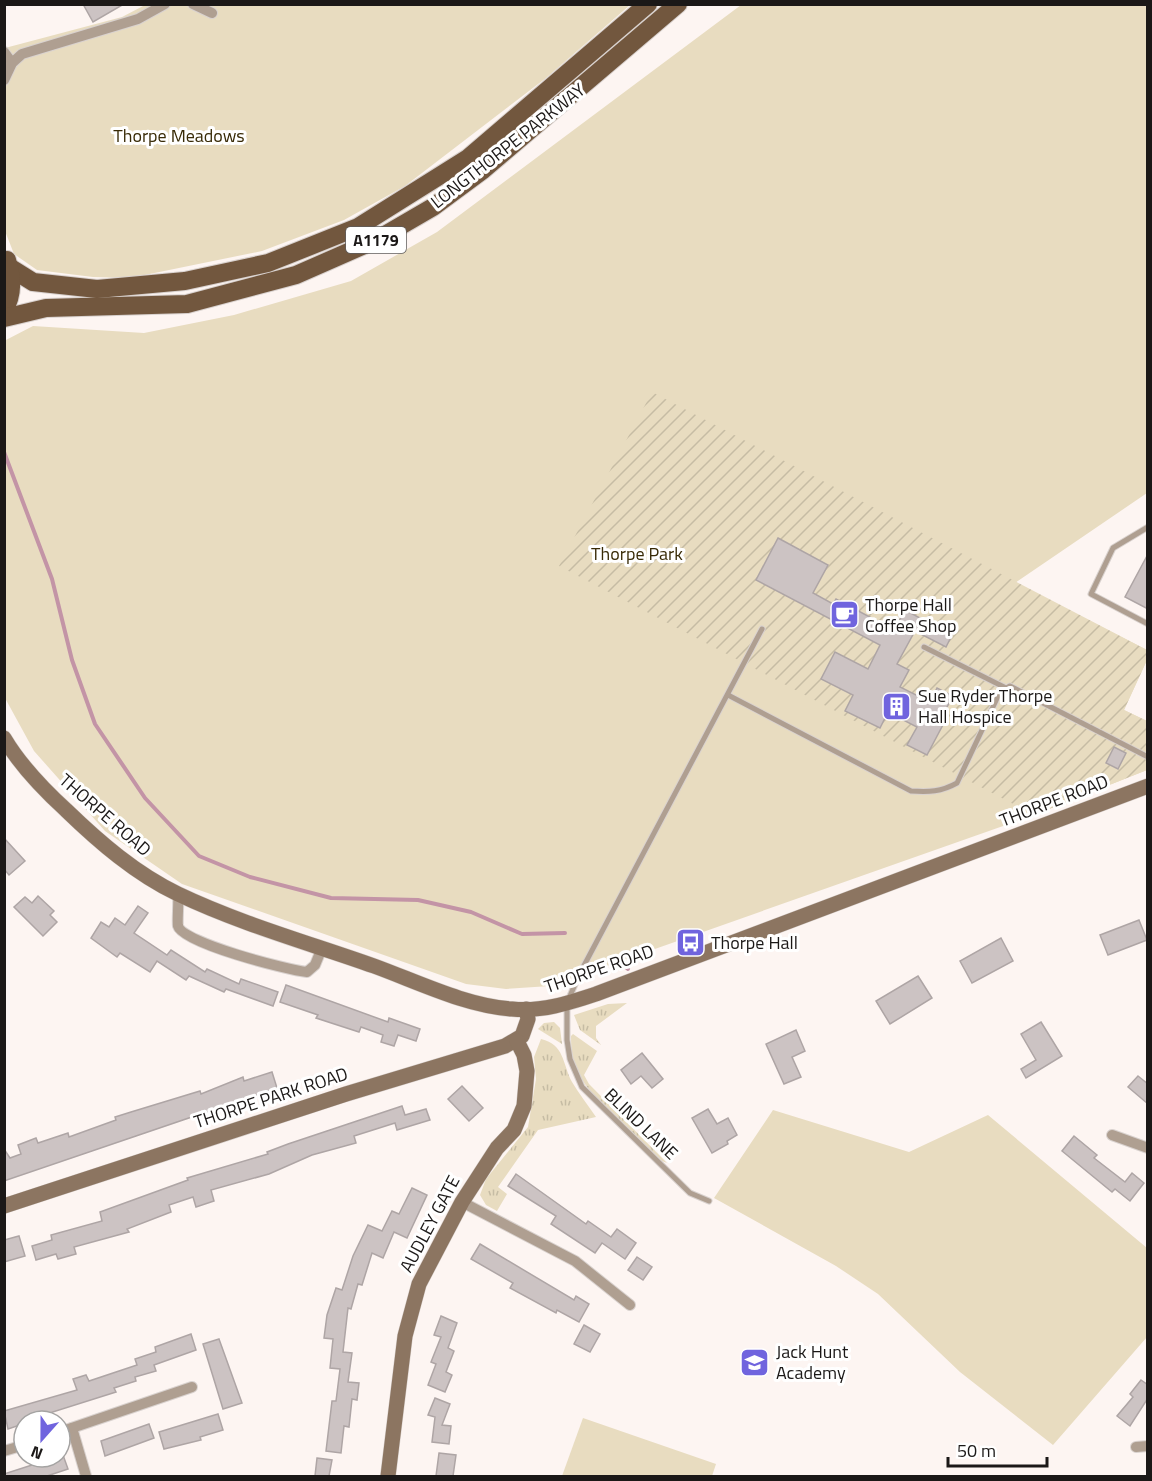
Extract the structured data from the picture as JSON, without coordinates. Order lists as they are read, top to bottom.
{
  "streets": {
    "main road": ["LONGTHORPE PARKWAY", "A1179"],
    "street": ["THORPE ROAD", "THORPE PARK ROAD", "AUDLEY GATE"],
    "lane": ["BLIND LANE"]
  },
  "crossings": [
    ["THORPE ROAD", "BLIND LANE"],
    ["THORPE PARK ROAD", "AUDLEY GATE"]
  ],
  "parks": ["Thorpe Meadows", "Thorpe Park"],
  "places": {
    "cafe": ["Thorpe Hall Coffee Shop"],
    "building": ["Sue Ryder Thorpe Hall Hospice"],
    "bus stop": ["Thorpe Hall"],
    "school or university": ["Jack Hunt Academy"]
  },
  "scale_bar": "50 m",
  "north": "bottom"
}
